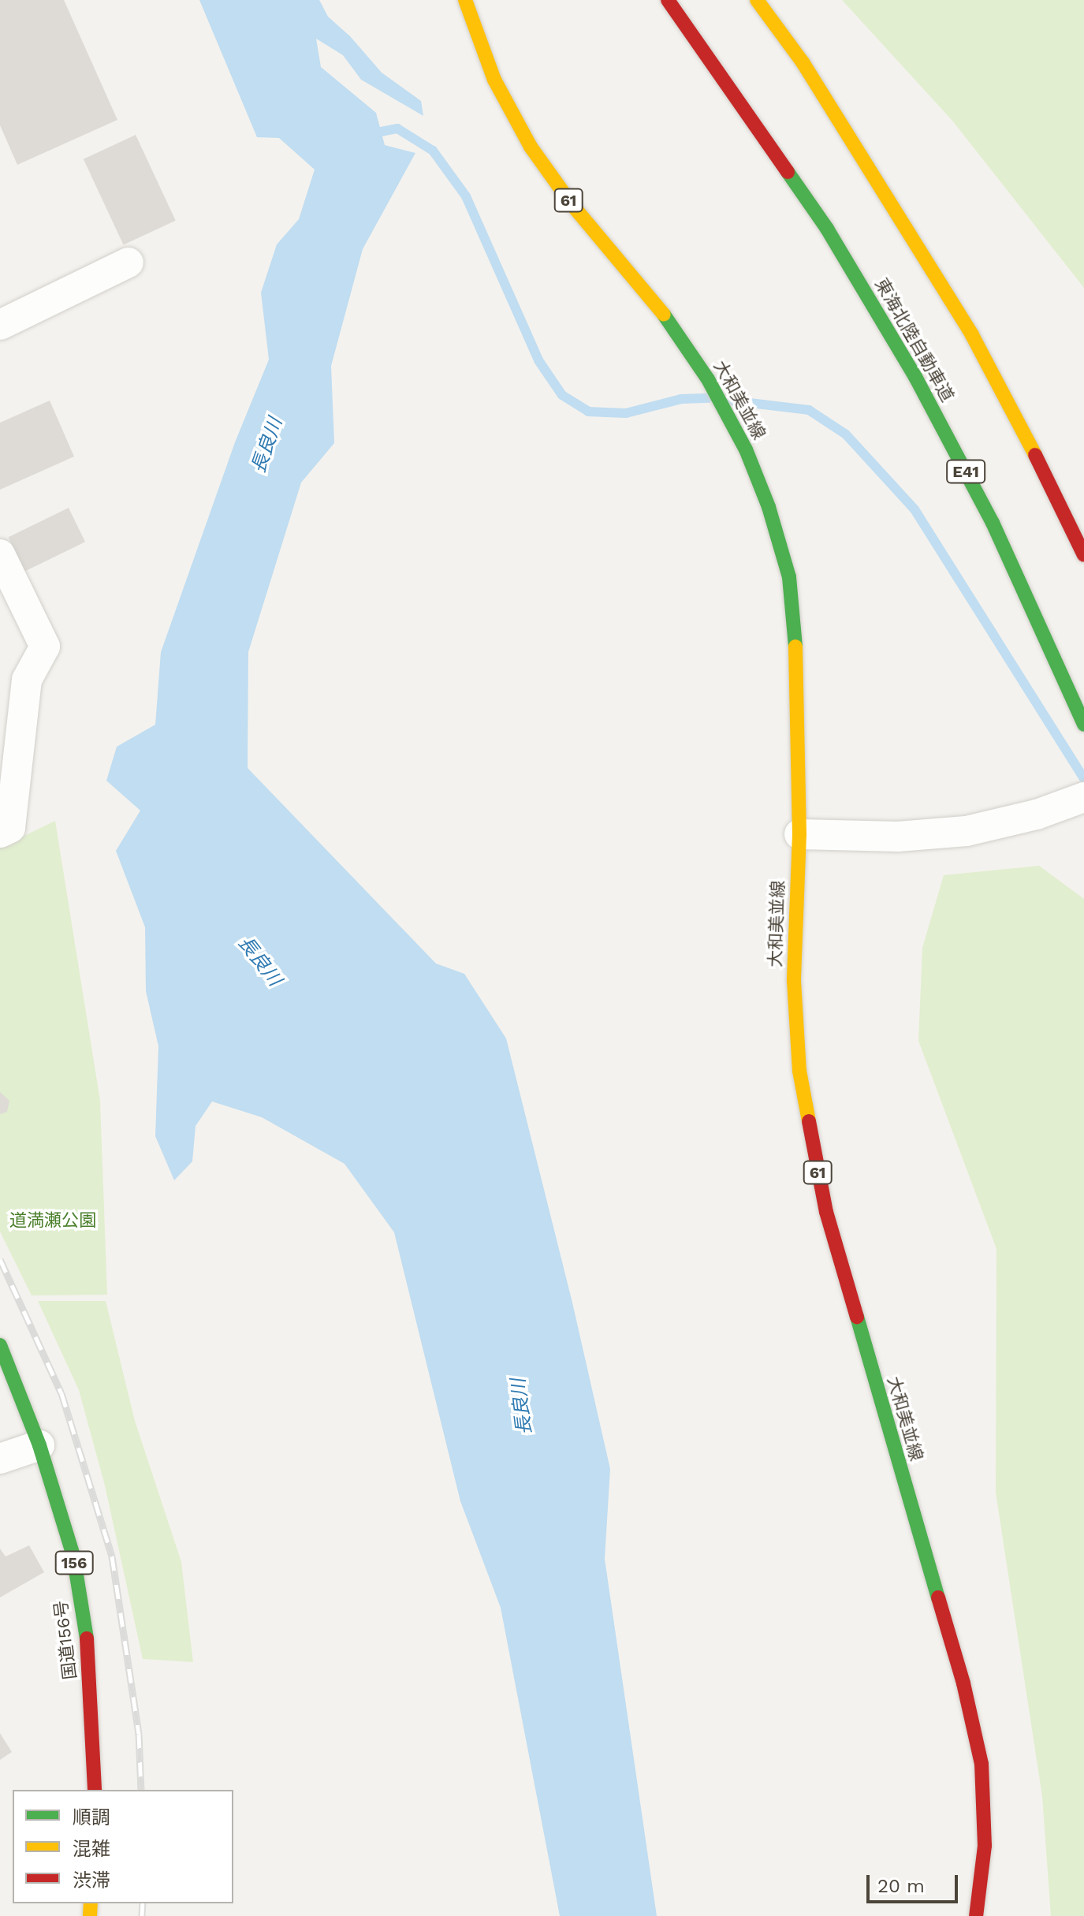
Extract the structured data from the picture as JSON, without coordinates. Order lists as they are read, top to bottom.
{
  "streets": {
    "main road": [
      "61",
      "東海北陸自動車道",
      "大和美並線",
      "E41",
      "156",
      "国道156号"
    ]
  },
  "water": ["長良川"],
  "parks": ["道満瀬公園"],
  "legend": ["順調", "混雑", "渋滞"],
  "scale_bar": "20 m"
}
